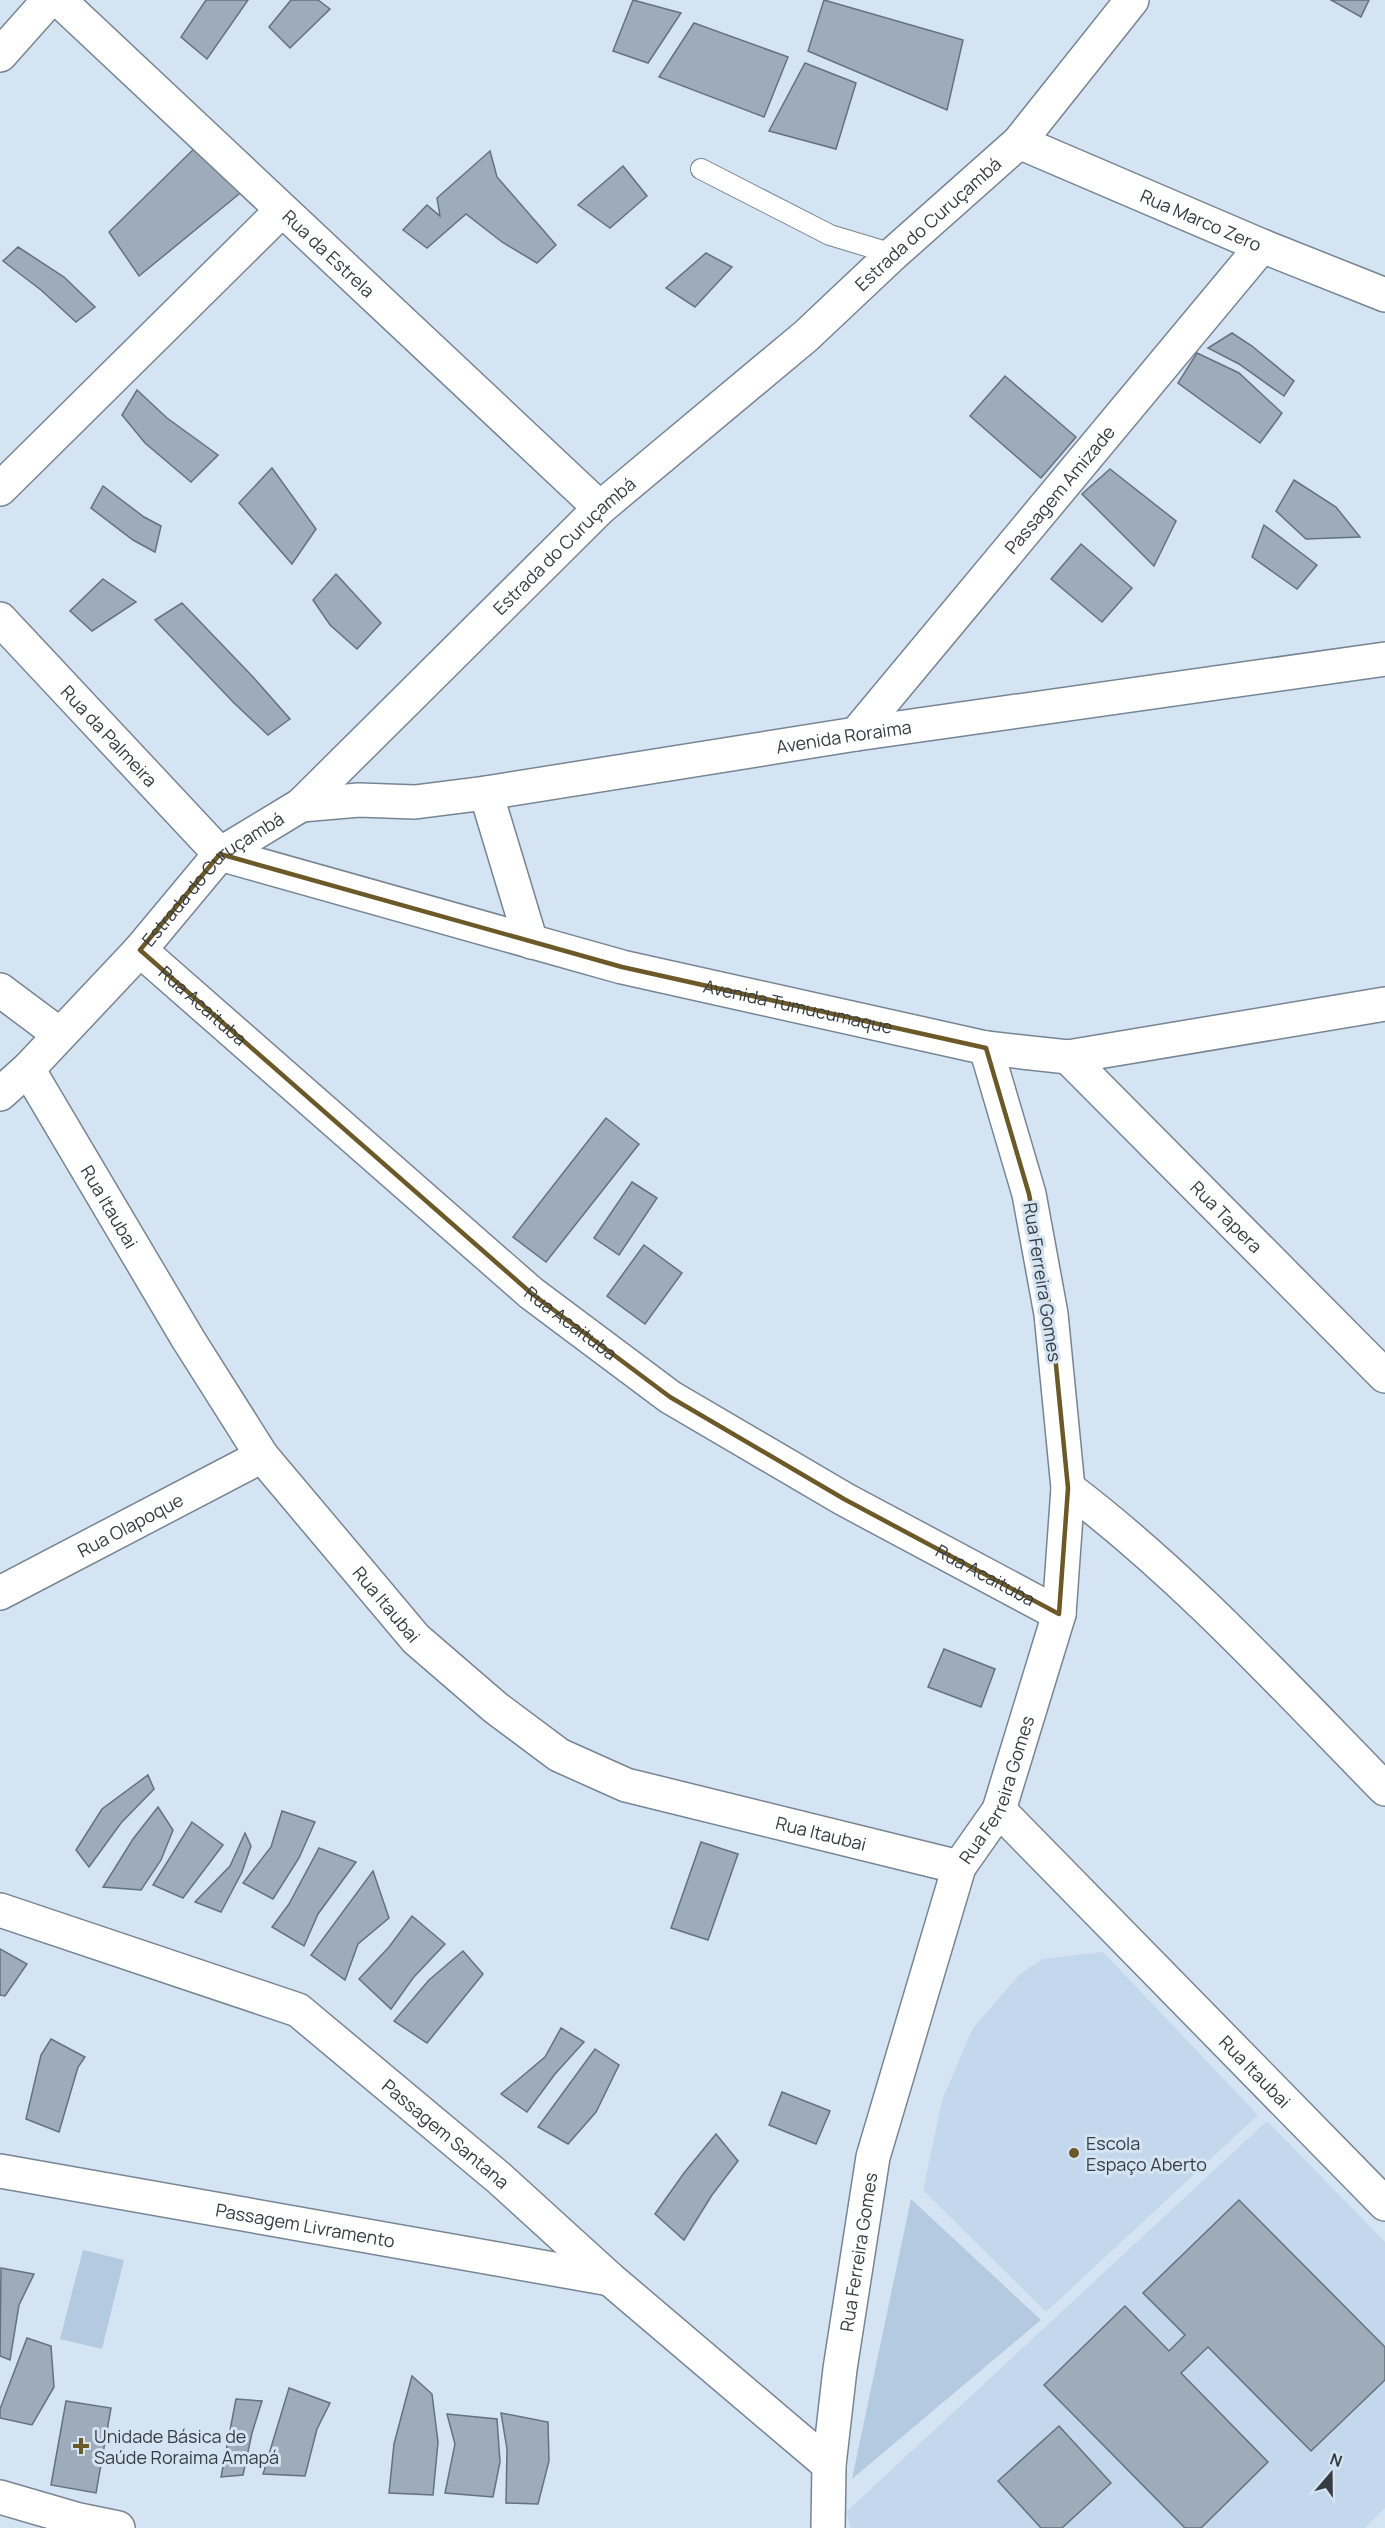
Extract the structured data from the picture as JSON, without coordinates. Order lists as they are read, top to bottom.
{
  "streets": {
    "street": [
      "Rua Marco Zero",
      "Estrada do Curuçambá",
      "Rua da Estrela",
      "Passagem Amizade",
      "Rua da Palmeira",
      "Avenida Roraima",
      "Rua Acaituba",
      "Avenida Tumucumaque",
      "Rua Itaubai",
      "Rua Tapera",
      "Rua Ferreira Gomes",
      "Rua Olapoque",
      "Passagem Santana",
      "Passagem Livramento"
    ]
  },
  "crossings": [
    ["Rua Marco Zero", "Estrada do Curuçambá"],
    ["Rua Marco Zero", "Passagem Amizade"],
    ["Estrada do Curuçambá", "Rua da Estrela"],
    ["Estrada do Curuçambá", "Rua da Palmeira"],
    ["Estrada do Curuçambá", "Avenida Roraima"],
    ["Estrada do Curuçambá", "Rua Acaituba"],
    ["Estrada do Curuçambá", "Avenida Tumucumaque"],
    ["Estrada do Curuçambá", "Rua Itaubai"],
    ["Passagem Amizade", "Avenida Roraima"],
    ["Rua da Palmeira", "Avenida Tumucumaque"],
    ["Rua Acaituba", "Rua Ferreira Gomes"],
    ["Avenida Tumucumaque", "Rua Tapera"],
    ["Avenida Tumucumaque", "Rua Ferreira Gomes"],
    ["Rua Itaubai", "Rua Ferreira Gomes"],
    ["Rua Itaubai", "Rua Olapoque"],
    ["Rua Ferreira Gomes", "Passagem Santana"],
    ["Passagem Santana", "Passagem Livramento"]
  ],
  "places": {
    "other": ["Escola Espaço Aberto"],
    "health": ["Unidade Básica de Saúde Roraima Amapá"]
  },
  "north": "top"
}
